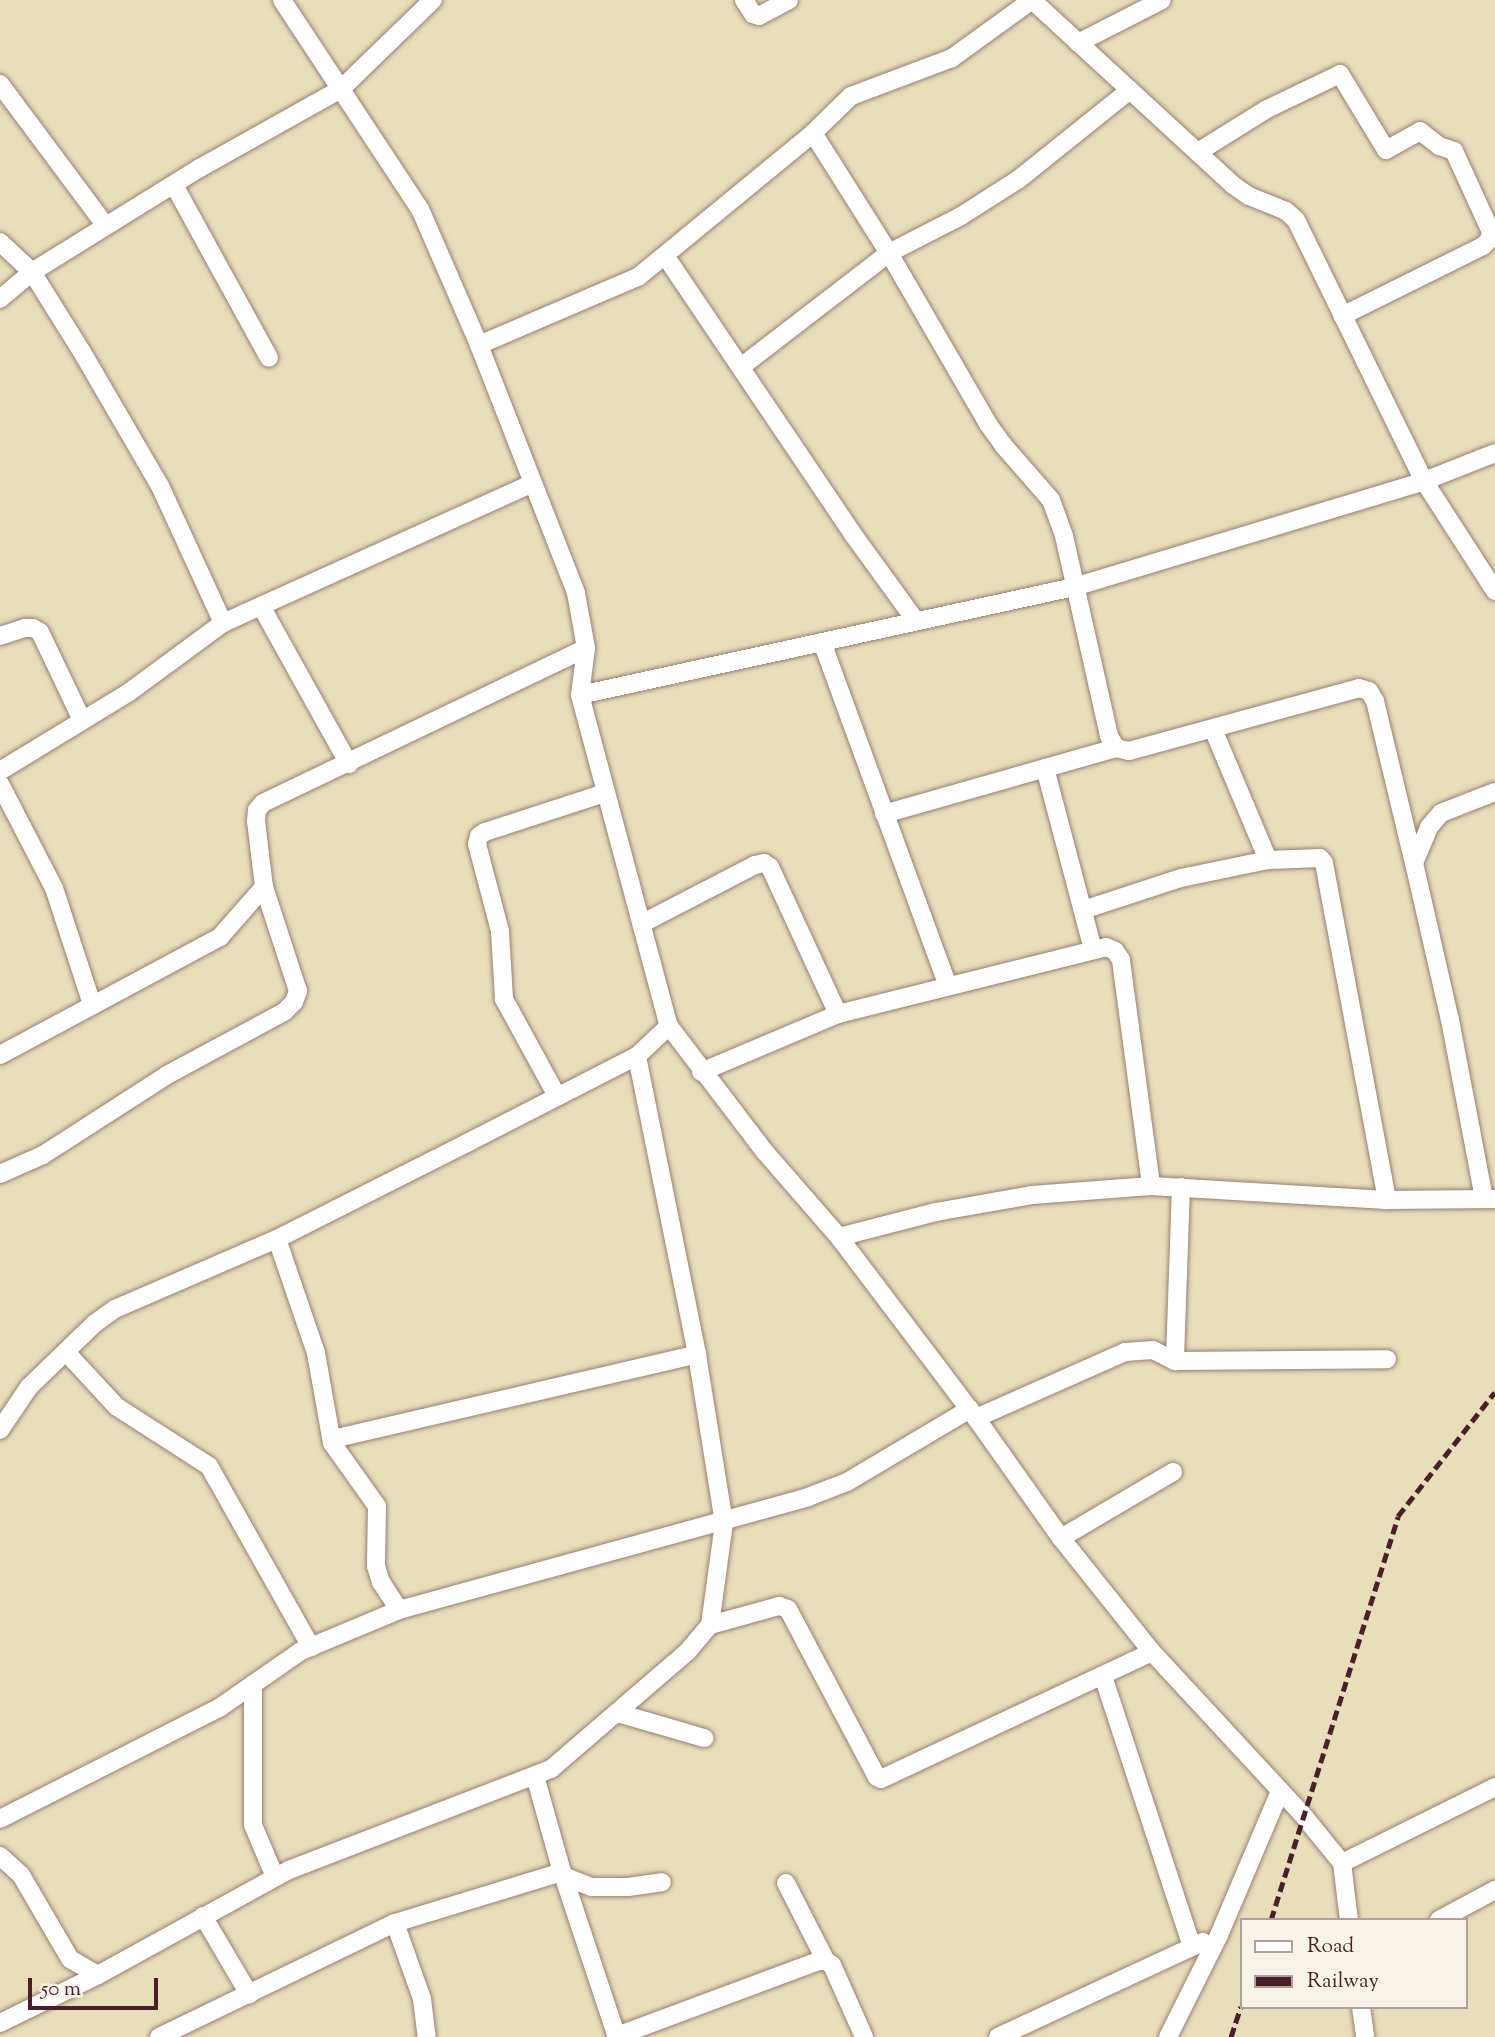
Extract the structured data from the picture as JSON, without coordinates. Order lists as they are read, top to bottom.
{
  "legend": ["Road", "Railway"],
  "scale_bar": "50 m"
}
